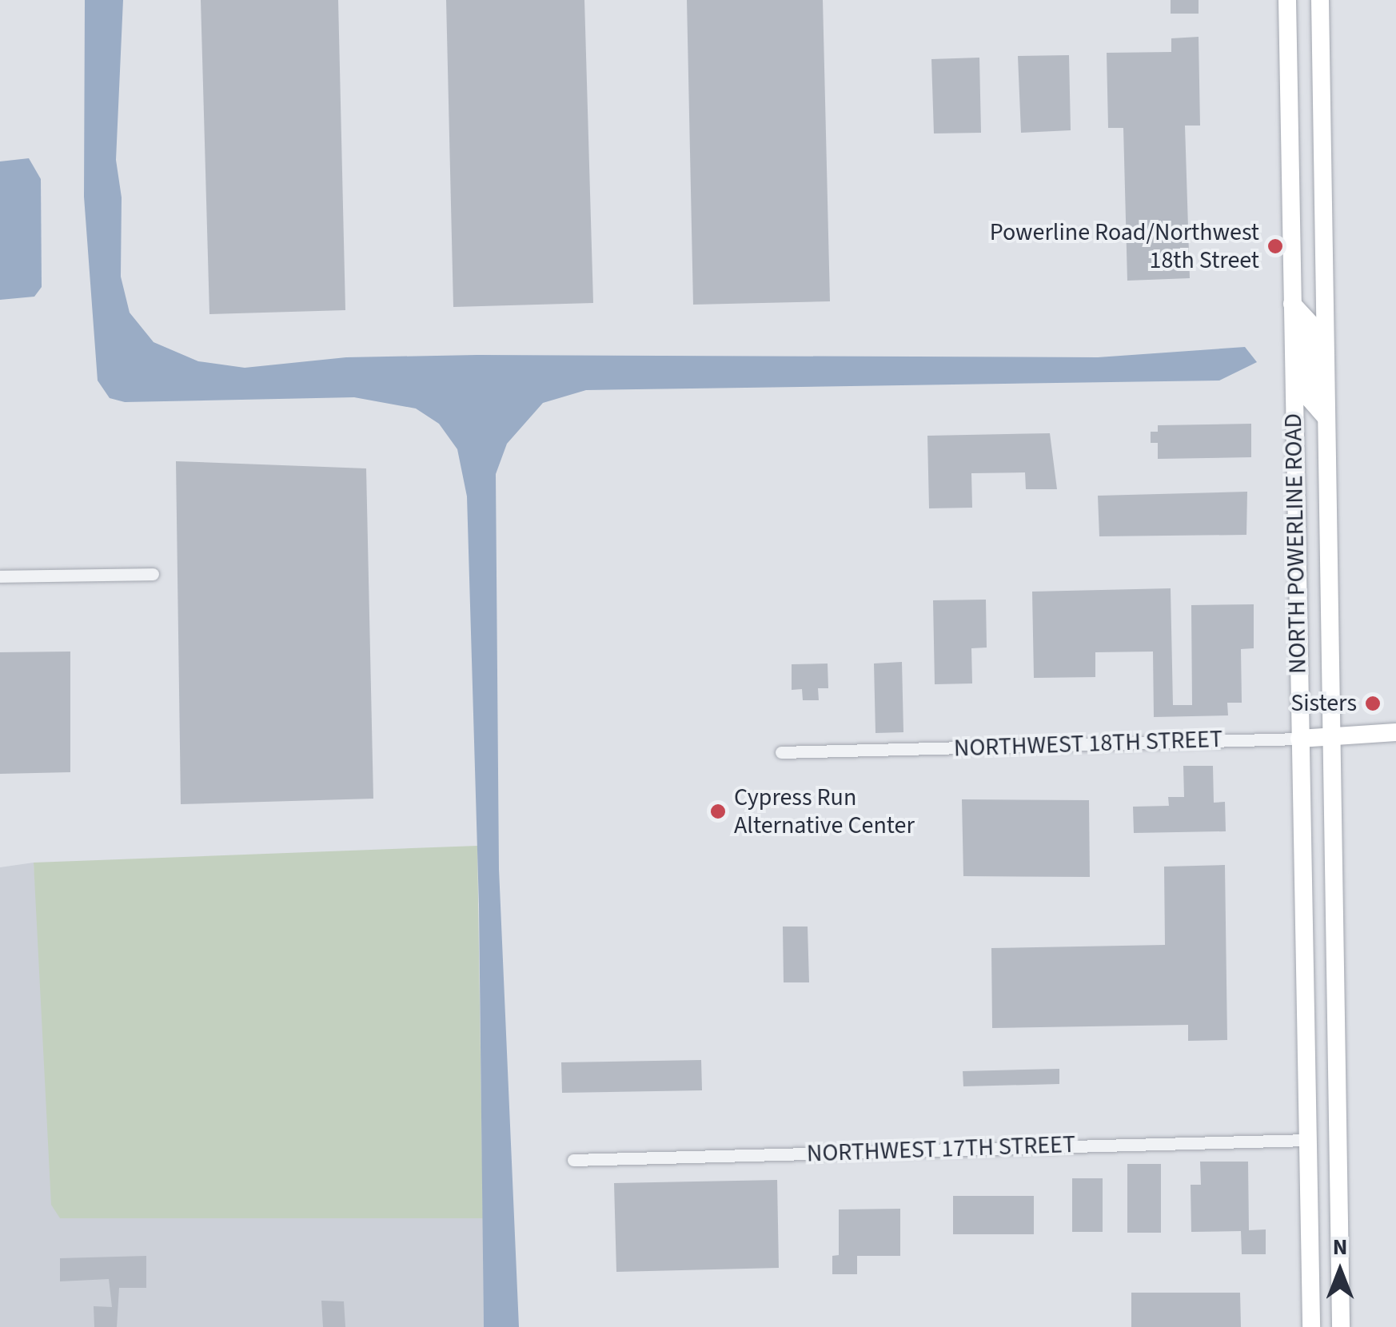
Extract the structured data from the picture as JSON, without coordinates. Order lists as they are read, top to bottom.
{
  "streets": {
    "main road": ["NORTH POWERLINE ROAD", "NORTHWEST 18TH STREET"],
    "street": ["NORTHWEST 17TH STREET"]
  },
  "crossings": [
    ["NORTH POWERLINE ROAD", "NORTHWEST 18TH STREET"],
    ["NORTH POWERLINE ROAD", "NORTHWEST 17TH STREET"]
  ],
  "places": ["Powerline Road/Northwest 18th Street", "Sisters", "Cypress Run Alternative Center"],
  "north": "top"
}
